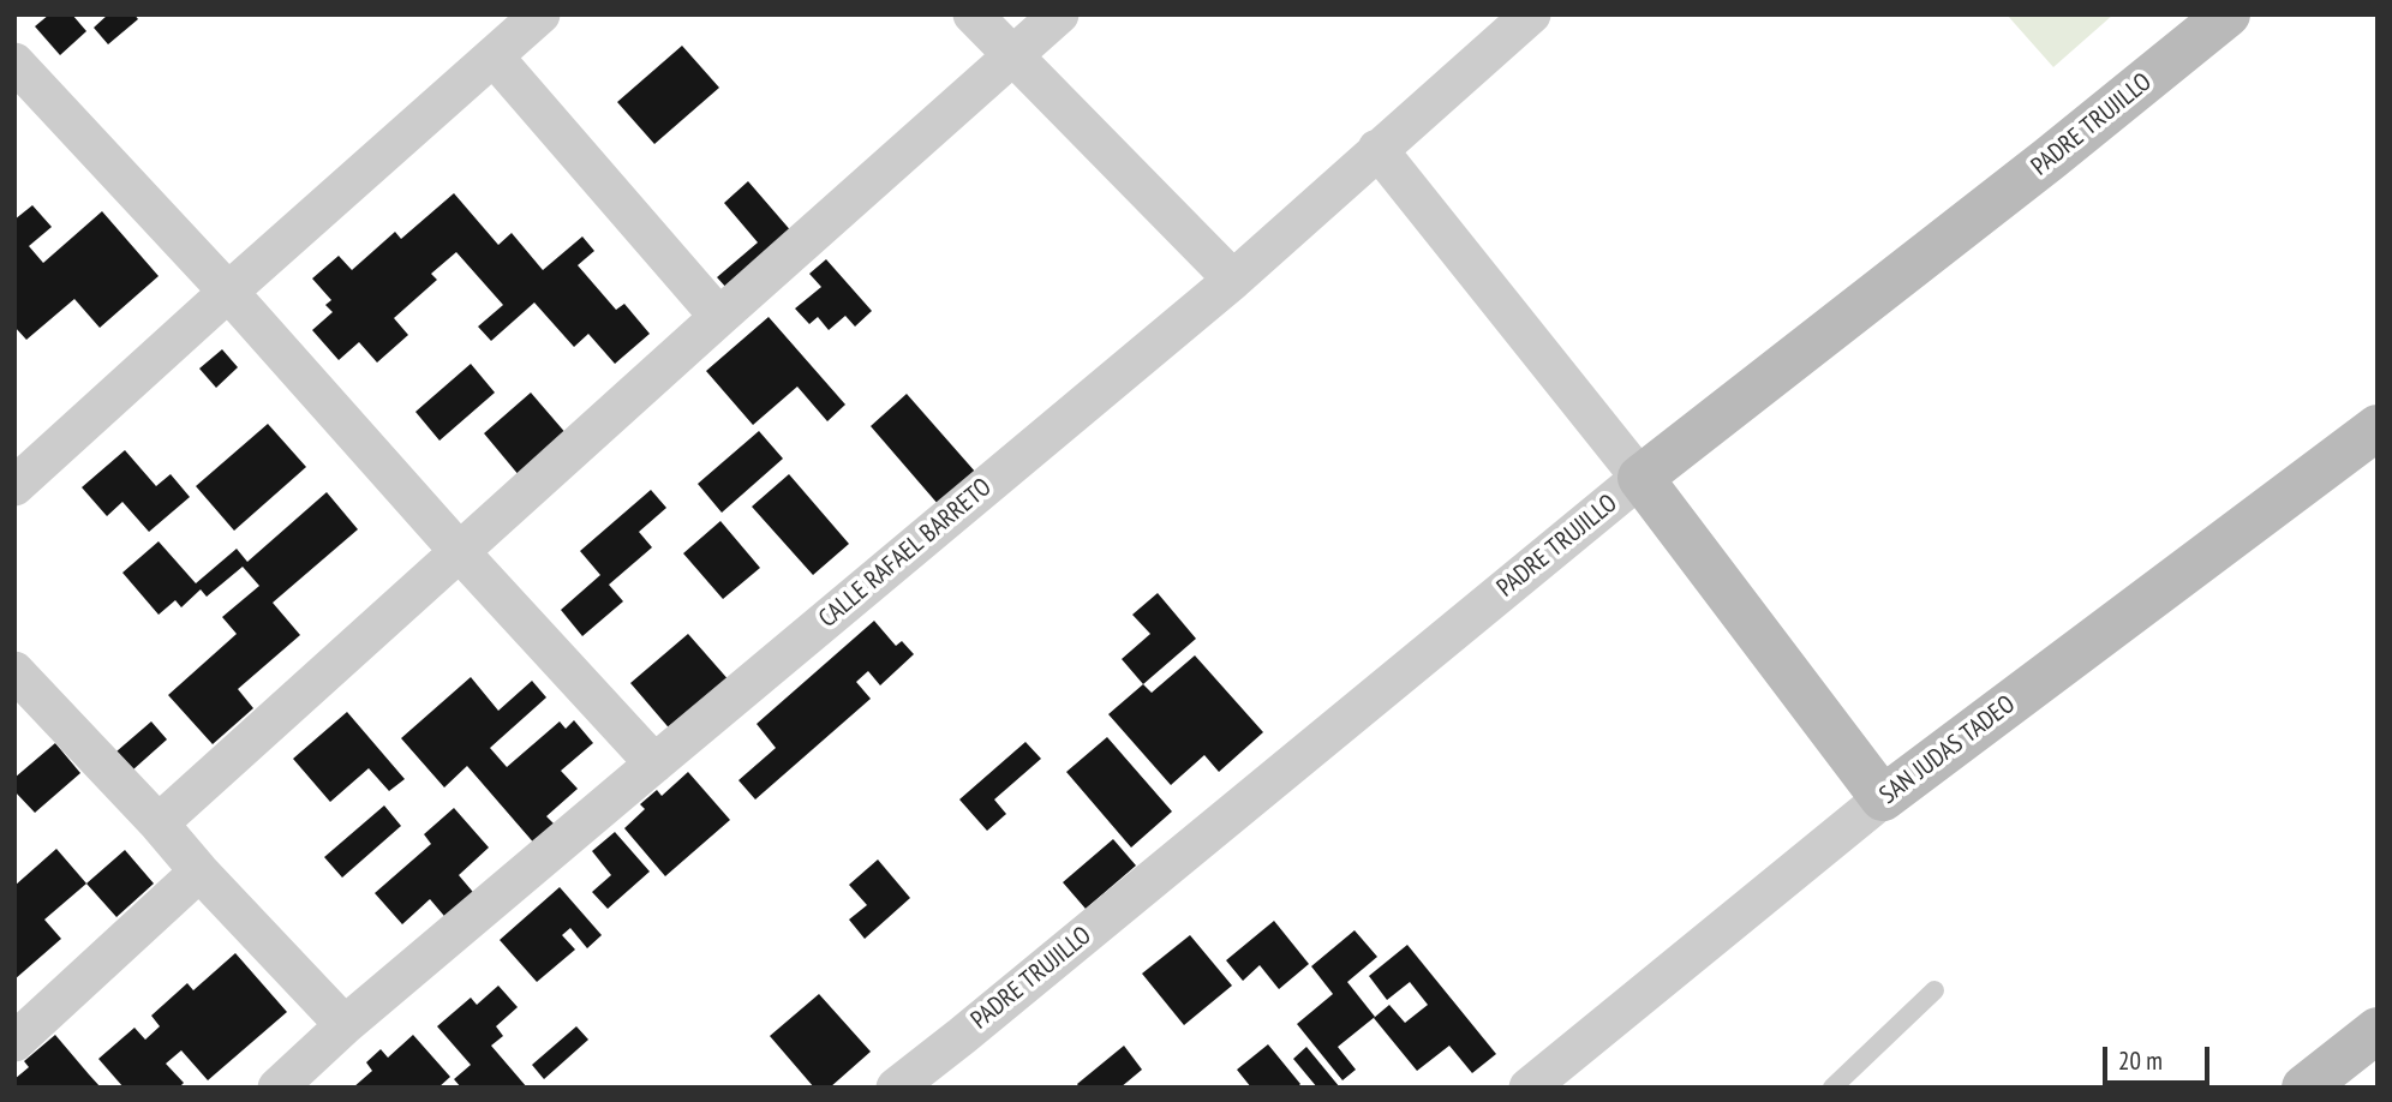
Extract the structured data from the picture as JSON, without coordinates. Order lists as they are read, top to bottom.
{
  "streets": {
    "street": ["PADRE TRUJILLO", "CALLE RAFAEL BARRETO", "SAN JUDAS TADEO"]
  },
  "scale_bar": "20 m"
}
